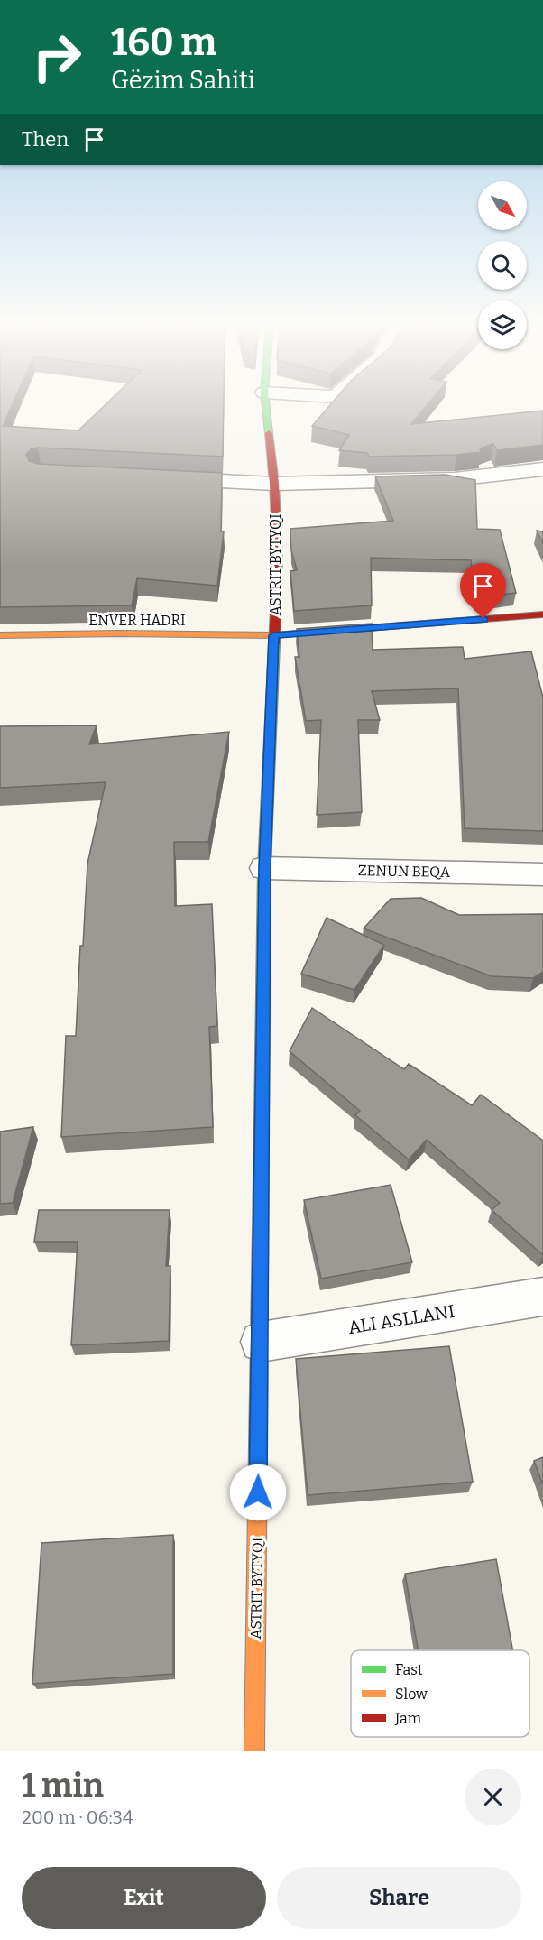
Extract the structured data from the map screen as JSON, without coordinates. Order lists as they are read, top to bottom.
{
  "streets": {
    "street": [
      "ASTRIT BYTYQI",
      "ENVER HADRI",
      "ZENUN BEQA",
      "ALI ASLLANI"
    ]
  },
  "crossings": [
    ["ASTRIT BYTYQI", "ENVER HADRI"],
    ["ASTRIT BYTYQI", "ZENUN BEQA"],
    ["ASTRIT BYTYQI", "ALI ASLLANI"]
  ],
  "legend": ["Fast", "Slow", "Jam"],
  "north": "bottom right",
  "page": {
    "turn": ["160 m", "Gëzim Sahiti"],
    "then": "Then",
    "heading": ["1 min", "200 m · 06:34"],
    "buttons": ["Exit", "Share"]
  }
}
